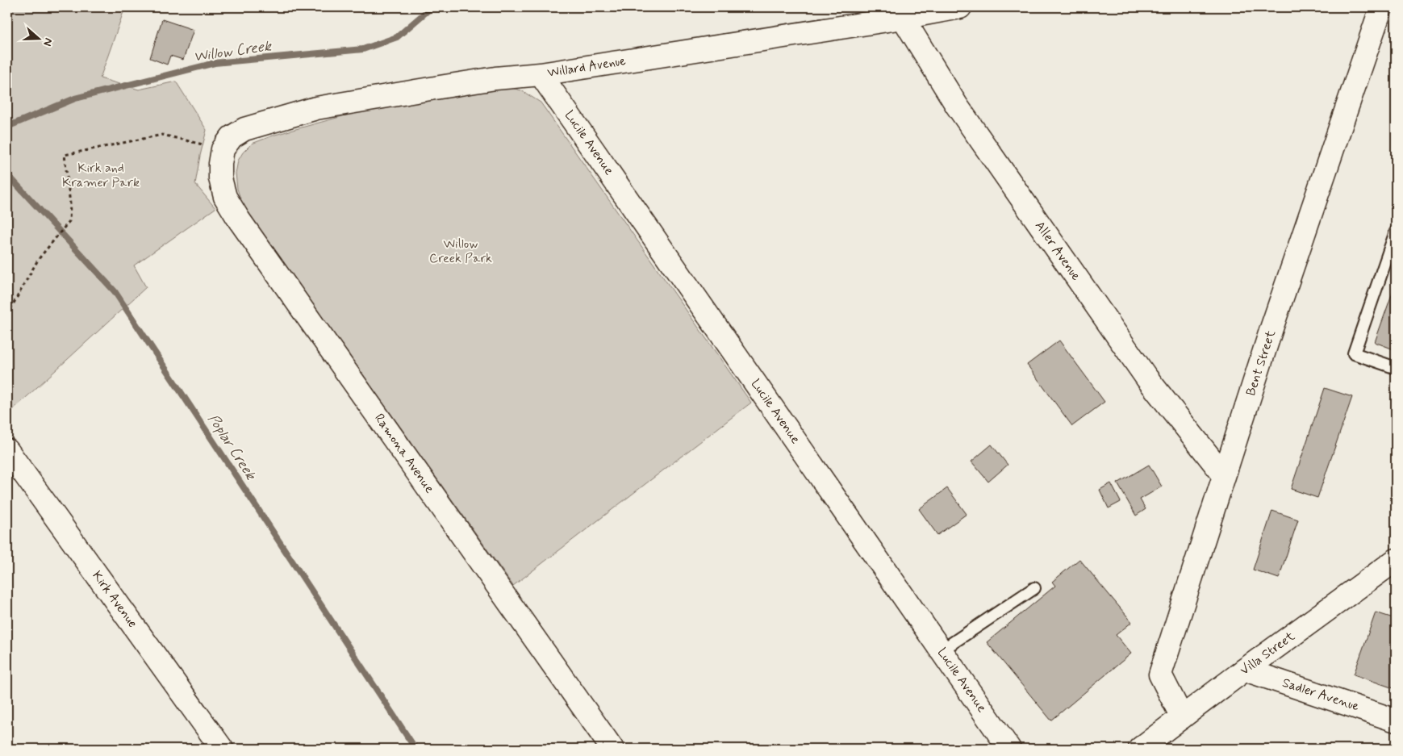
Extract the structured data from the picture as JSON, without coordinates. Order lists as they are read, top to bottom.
{
  "streets": {
    "street": [
      "Willard Avenue",
      "Lucile Avenue",
      "Aller Avenue",
      "Bent Street",
      "Ramona Avenue",
      "Kirk Avenue",
      "Villa Street",
      "Sadler Avenue"
    ]
  },
  "crossings": [
    ["Willard Avenue", "Lucile Avenue"],
    ["Willard Avenue", "Aller Avenue"],
    ["Willard Avenue", "Ramona Avenue"],
    ["Aller Avenue", "Bent Street"],
    ["Bent Street", "Villa Street"],
    ["Villa Street", "Sadler Avenue"]
  ],
  "water": ["Willow Creek", "Poplar Creek"],
  "parks": ["Kirk and Kramer Park", "Willow Creek Park"],
  "north": "right"
}
